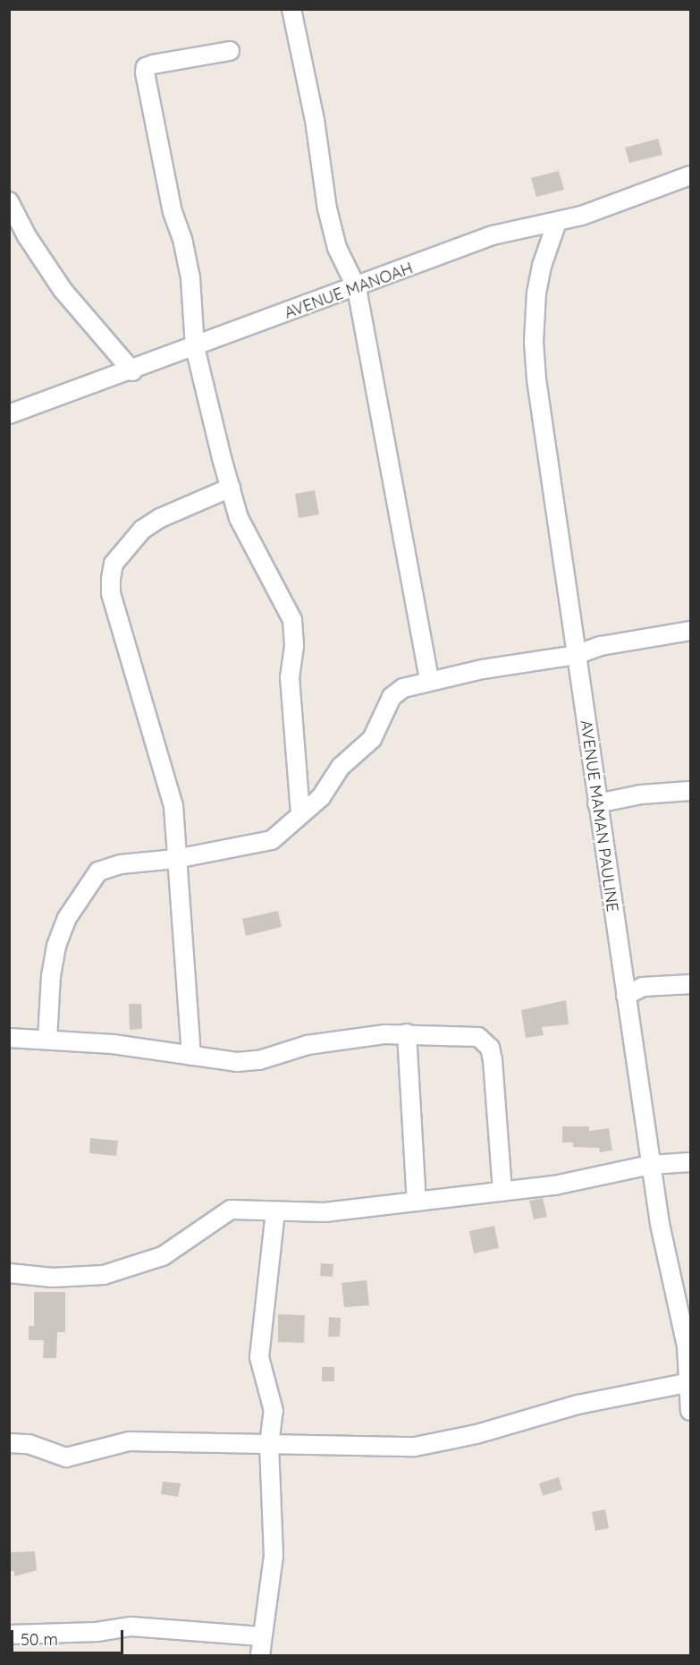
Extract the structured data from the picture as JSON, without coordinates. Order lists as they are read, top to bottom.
{
  "streets": {
    "street": ["AVENUE MANOAH", "AVENUE MAMAN PAULINE"]
  },
  "crossings": [
    ["AVENUE MANOAH", "AVENUE MAMAN PAULINE"]
  ],
  "scale_bar": "50 m"
}
